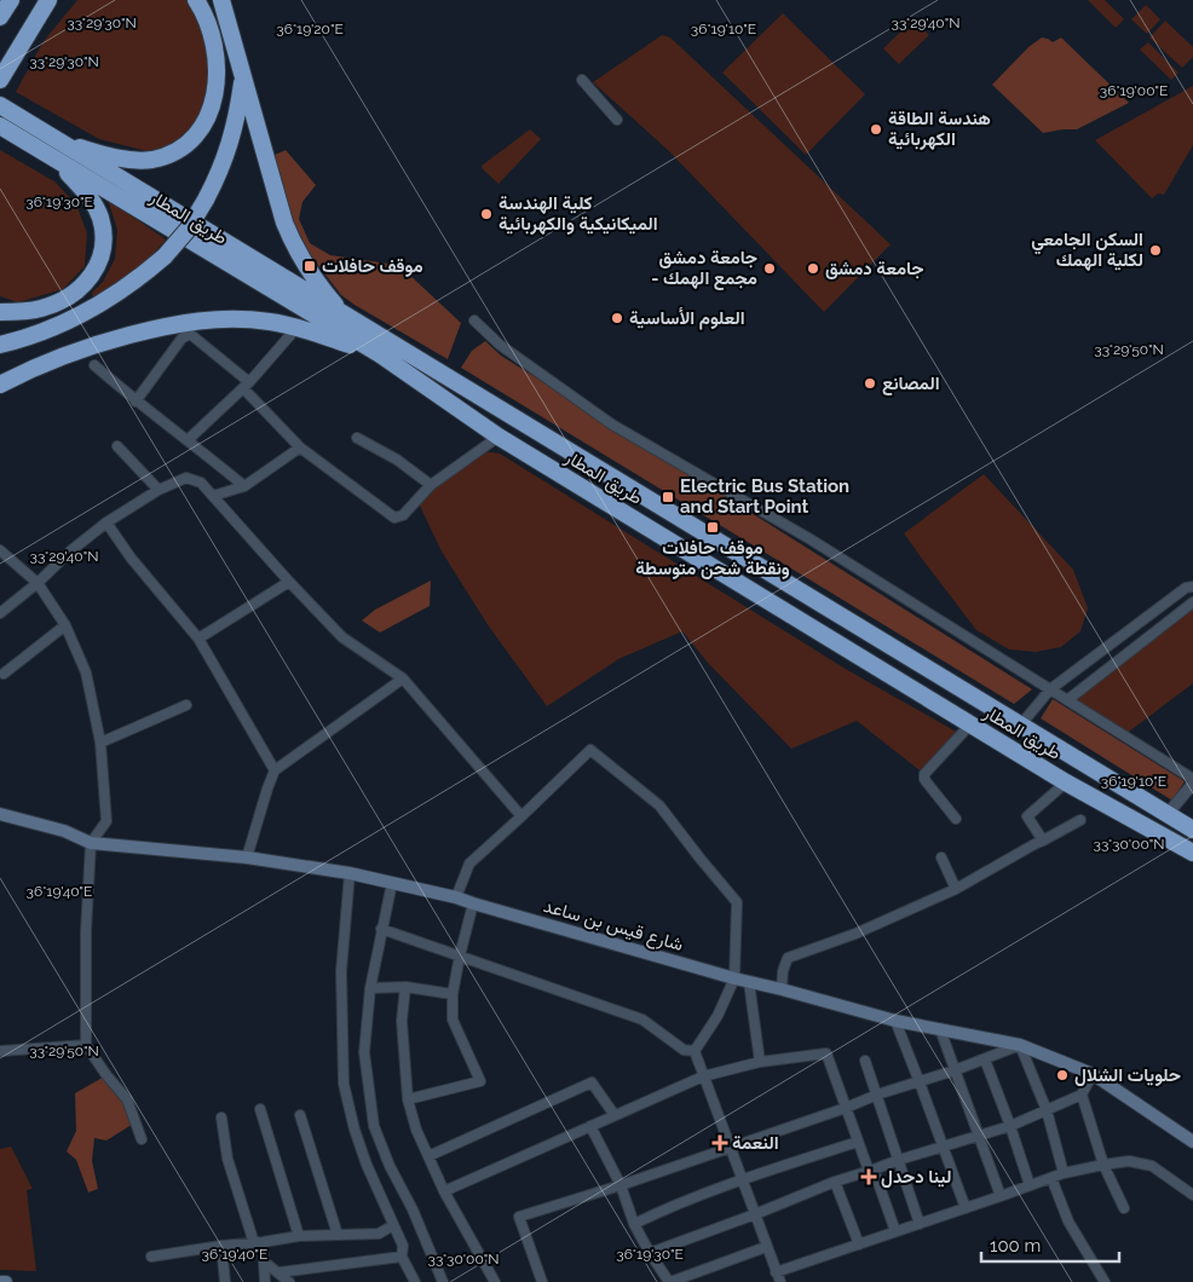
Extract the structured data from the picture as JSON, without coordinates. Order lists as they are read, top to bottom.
{
  "streets": {
    "highway": ["طريق المطار"],
    "main road": ["شارع قيس بن ساعد"]
  },
  "places": {
    "other": [
      "هندسة الطاقة الكهربائية",
      "كلية الهندسة الميكانيكية والكهربائية",
      "السكن الجامعي لكلية الهمك",
      "جامعة دمشق - مجمع الهمك",
      "جامعة دمشق",
      "العلوم الأساسية",
      "المصانع",
      "حلويات الشلال"
    ],
    "transit": ["موقف حافلات", "Electric Bus Station and Start Point", "موقف حافلات ونقطة شحن متوسطة"],
    "health": ["النعمة", "لينا دحدل"]
  },
  "scale_bar": "100 m",
  "coordinates": [
    "33°29'40\"N",
    "33°29'30\"N",
    "36°19'20\"E",
    "36°19'10\"E",
    "36°19'00\"E",
    "36°19'30\"E",
    "33°29'50\"N",
    "33°30'00\"N",
    "36°19'40\"E"
  ]
}
